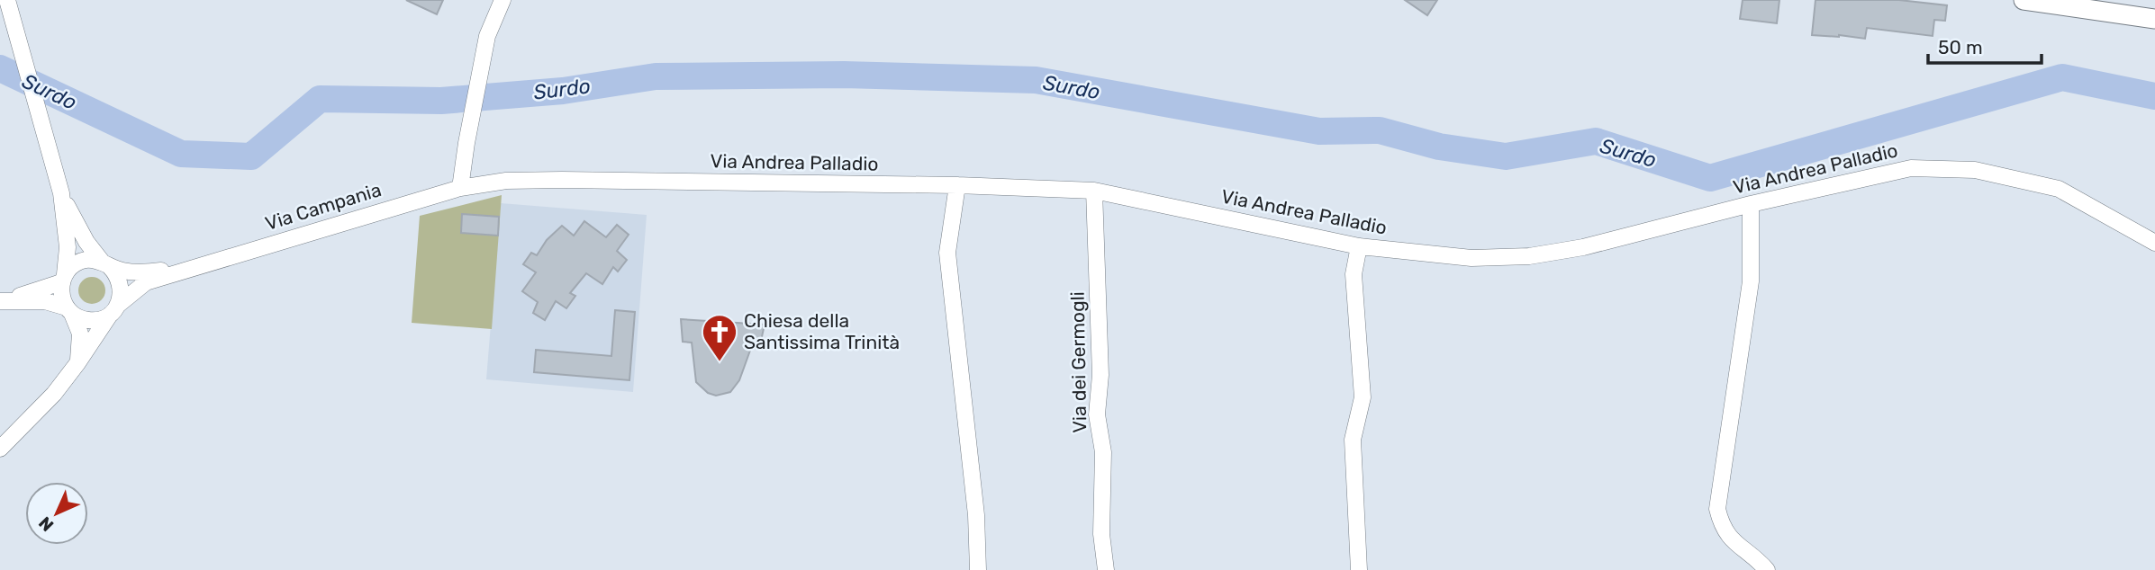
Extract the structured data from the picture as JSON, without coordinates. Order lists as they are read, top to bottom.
{
  "streets": {
    "street": ["Via Andrea Palladio", "Via Campania", "Via dei Germogli"]
  },
  "crossings": [
    ["Via Andrea Palladio", "Via Campania"],
    ["Via Andrea Palladio", "Via dei Germogli"]
  ],
  "water": ["Surdo"],
  "places": {
    "church": ["Chiesa della Santissima Trinità"]
  },
  "scale_bar": "50 m",
  "north": "bottom left"
}
